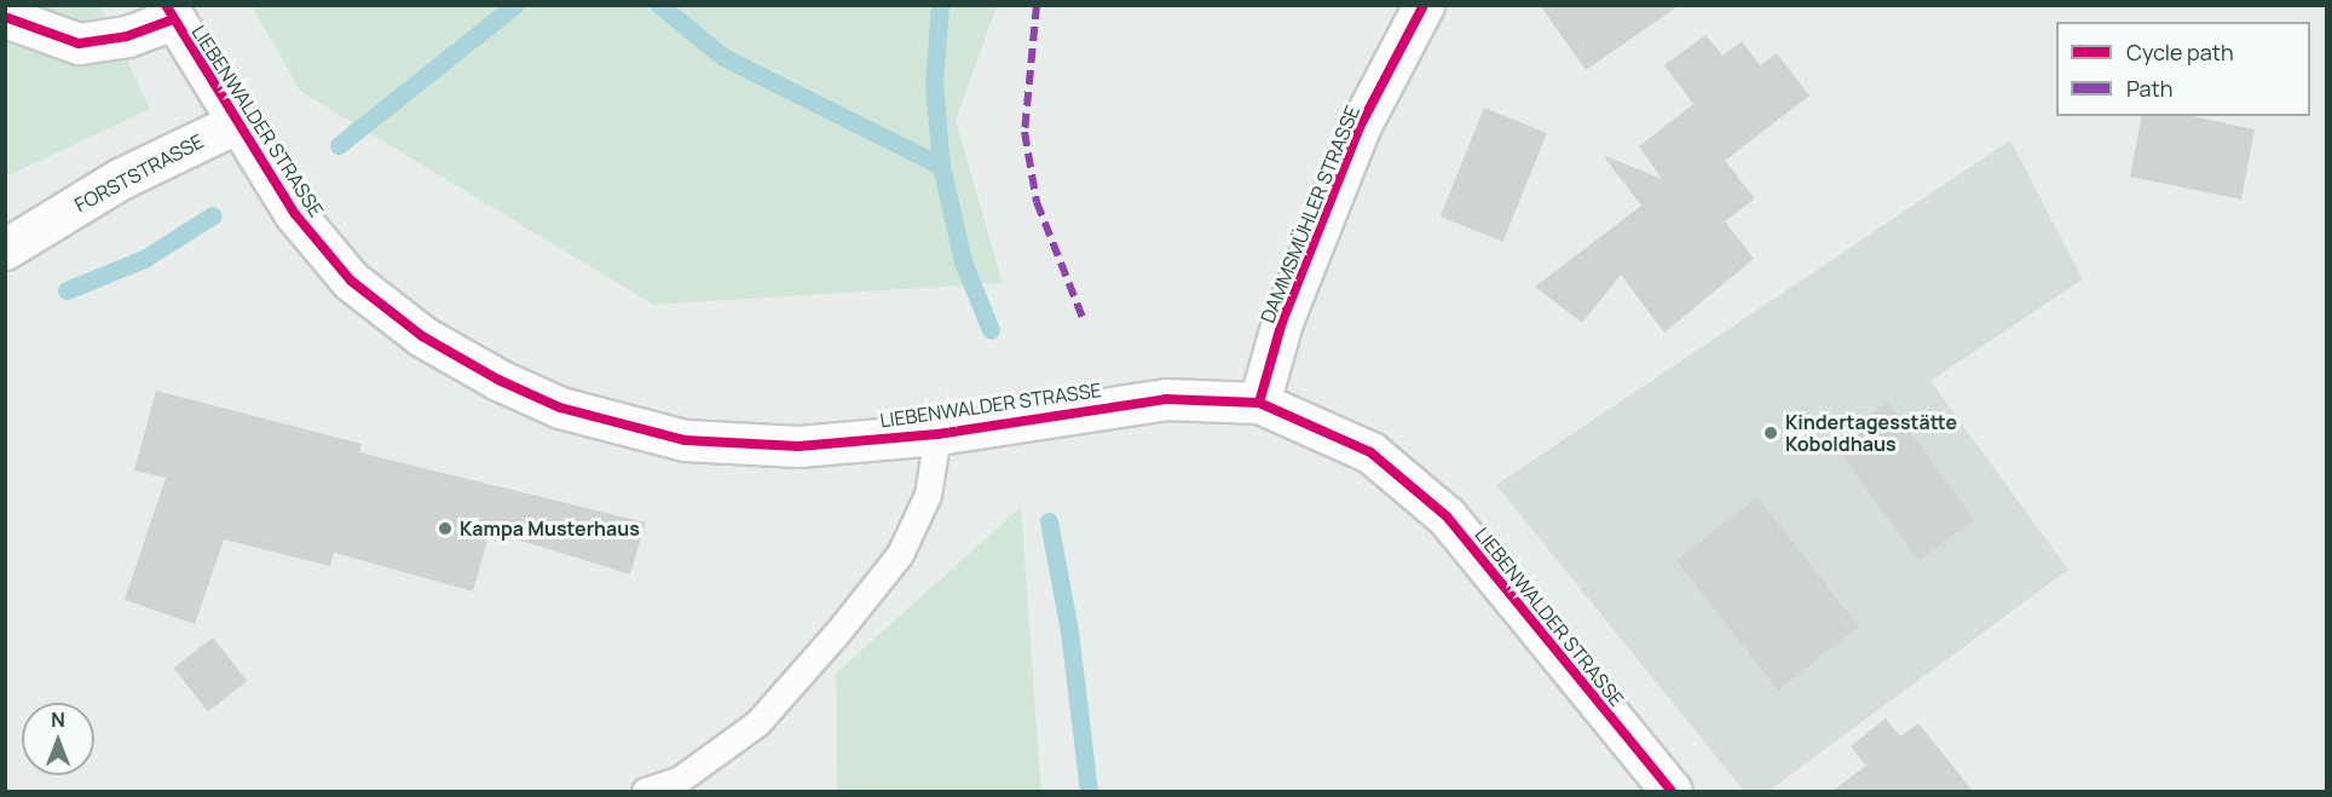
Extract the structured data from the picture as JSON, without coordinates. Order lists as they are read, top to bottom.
{
  "streets": {
    "main road": ["LIEBENWALDER STRASSE", "FORSTSTRASSE", "DAMMSMÜHLER STRASSE"]
  },
  "crossings": [
    ["LIEBENWALDER STRASSE", "FORSTSTRASSE"],
    ["LIEBENWALDER STRASSE", "DAMMSMÜHLER STRASSE"]
  ],
  "places": ["Kindertagesstätte Koboldhaus", "Kampa Musterhaus"],
  "legend": ["Cycle path", "Path"],
  "north": "top"
}
